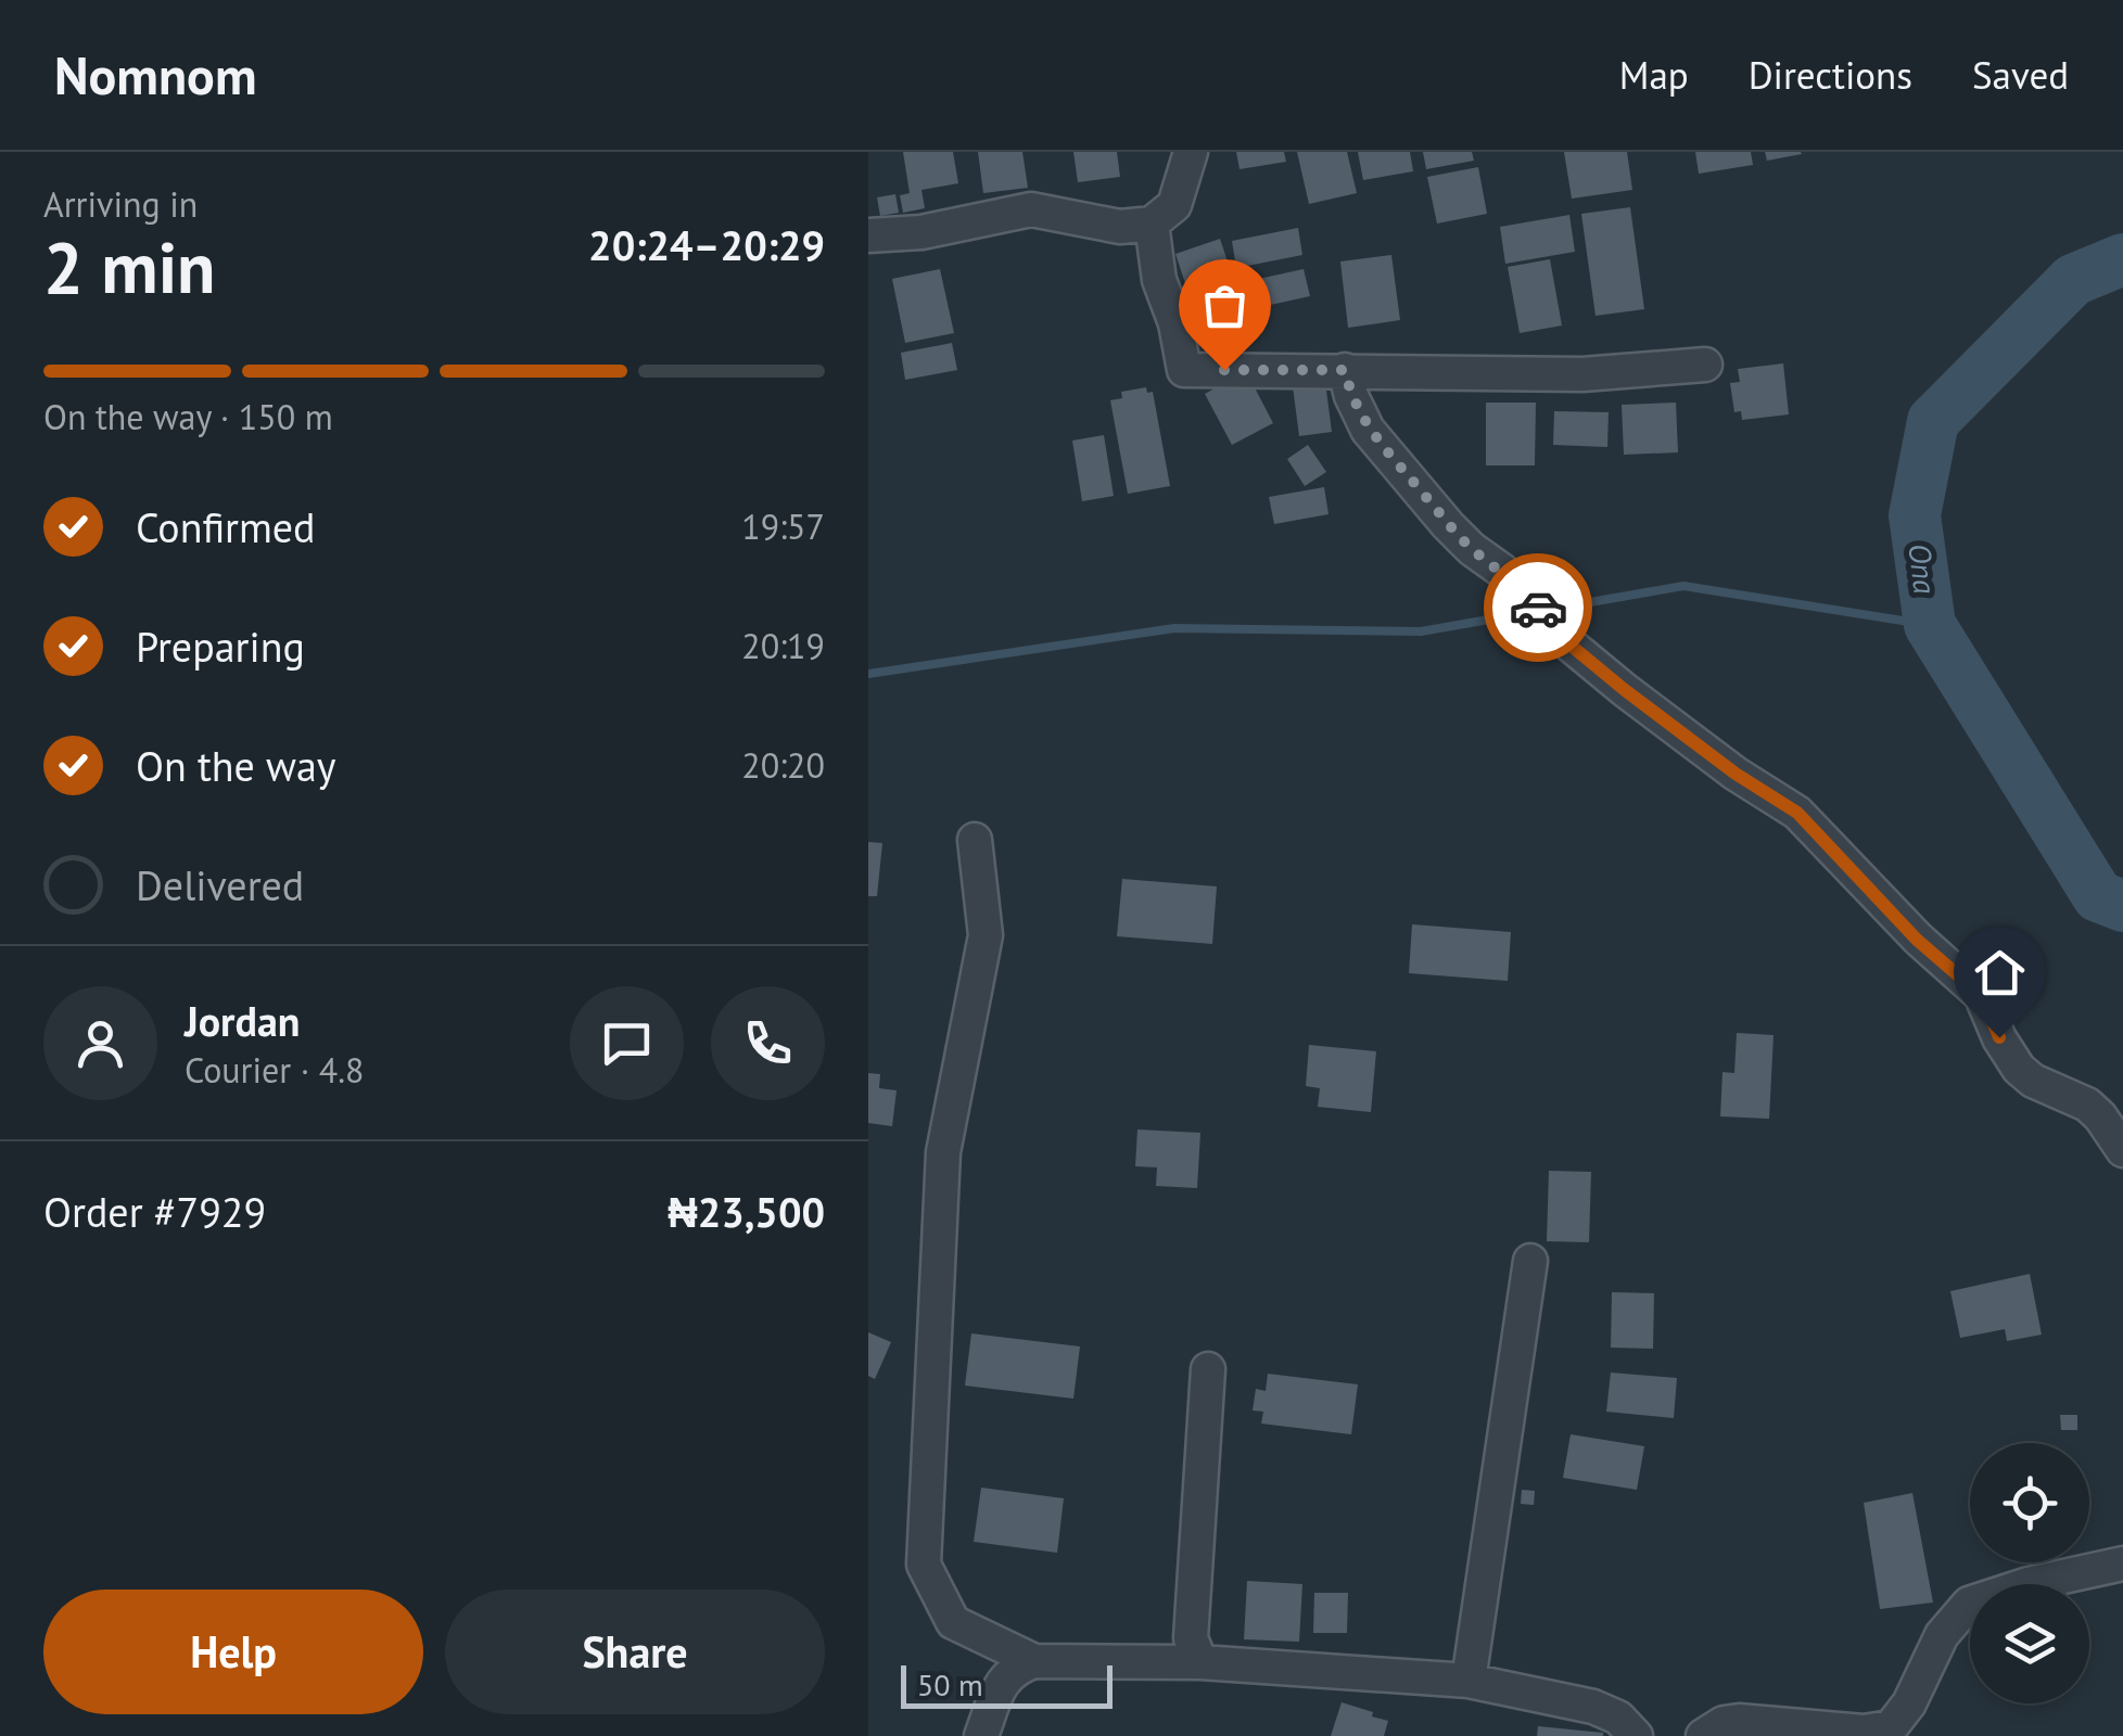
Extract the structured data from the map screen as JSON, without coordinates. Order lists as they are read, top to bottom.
{
  "water": ["Ona"],
  "scale_bar": "50 m",
  "page": {
    "header": "Nomnom",
    "nav": ["Map", "Directions", "Saved"],
    "heading": ["2 min", "Arriving in", "20:24–20:29"],
    "panel": [
      "Jordan",
      "Courier · 4.8",
      "Order #7929",
      "₦23,500"
    ],
    "bar": "On the way · 150 m",
    "list": [
      ["Confirmed", "19:57"],
      ["Preparing", "20:19"],
      ["On the way", "20:20"],
      "Delivered"
    ],
    "buttons": ["Help", "Share"],
    "scale": "50 m"
  }
}
